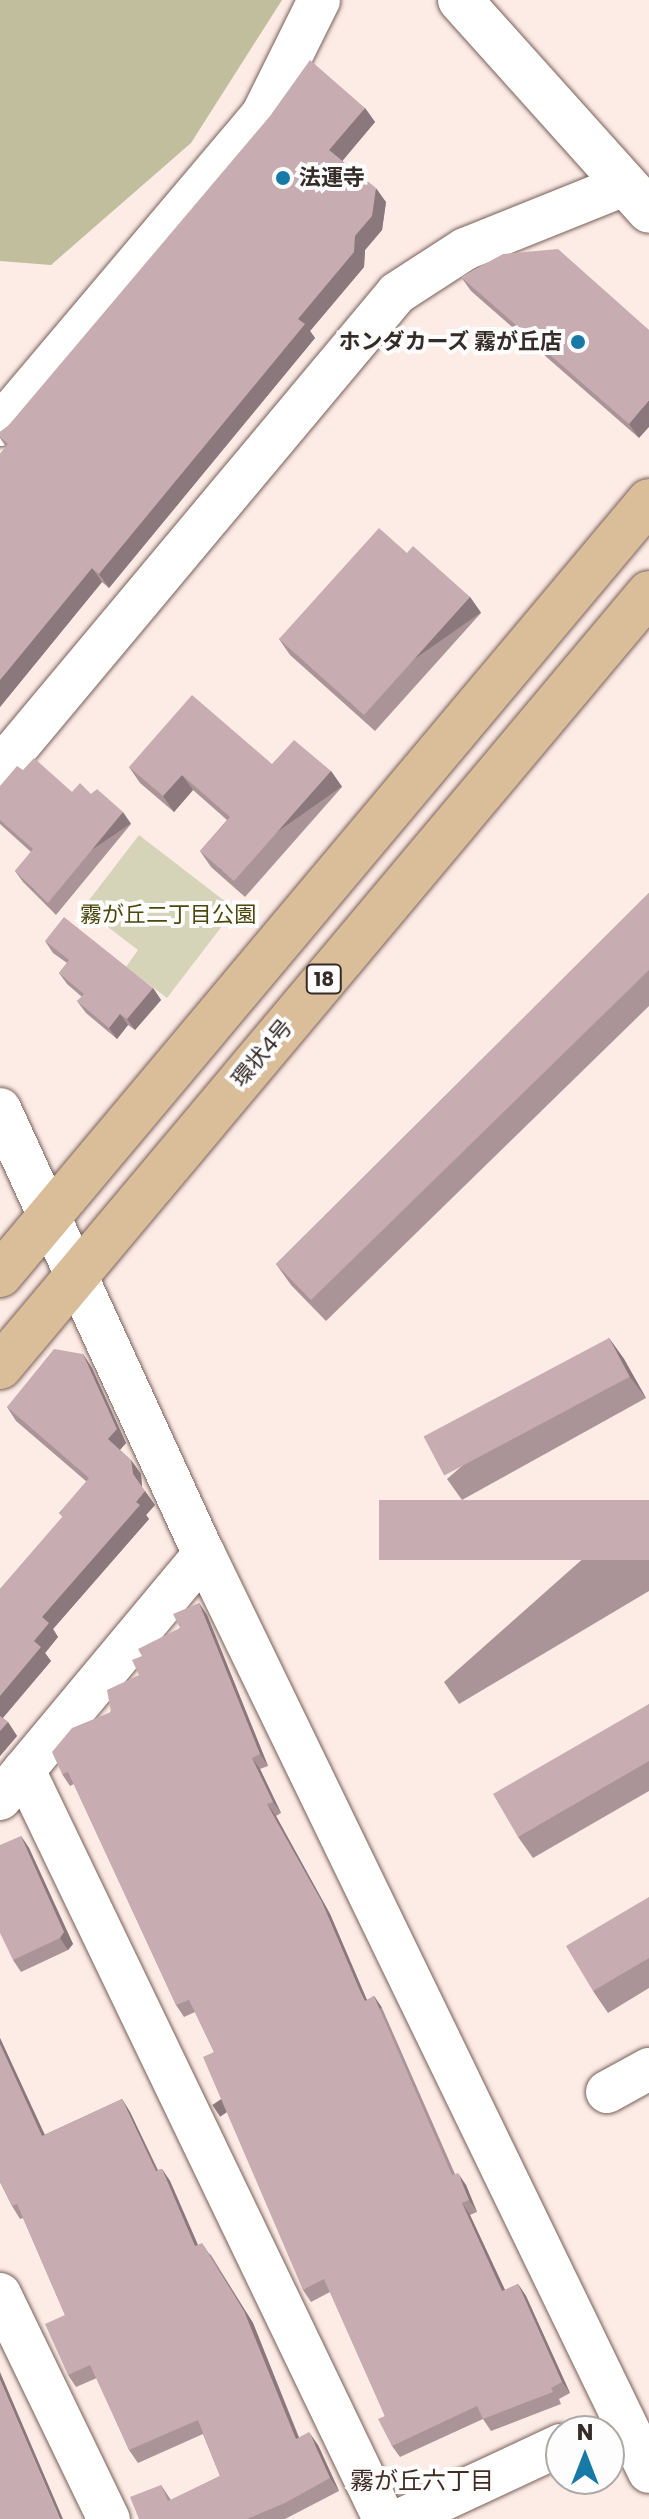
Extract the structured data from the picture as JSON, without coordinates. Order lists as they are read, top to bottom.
{
  "streets": {
    "main road": ["18", "環状4号"]
  },
  "districts": ["霧が丘六丁目"],
  "parks": ["霧が丘二丁目公園"],
  "places": ["法運寺", "ホンダカーズ 霧が丘店"],
  "north": "top"
}
